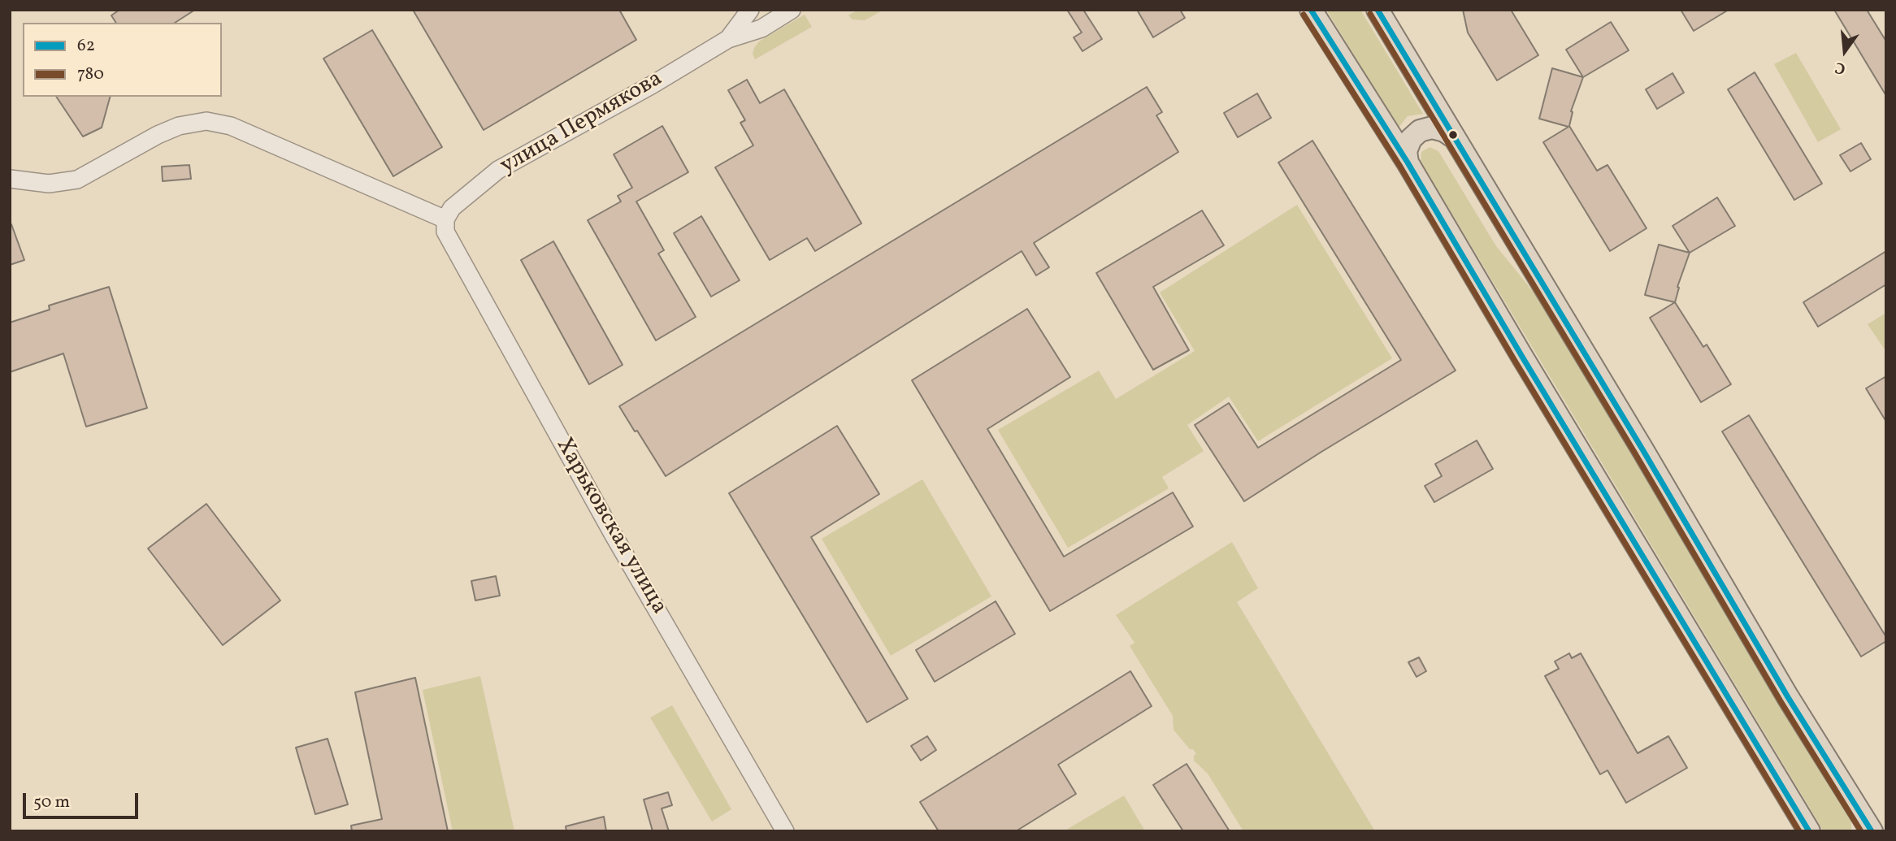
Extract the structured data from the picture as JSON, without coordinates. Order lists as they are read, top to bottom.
{
  "streets": {
    "street": ["улица Пермякова", "Харьковская улица"]
  },
  "crossings": [
    ["улица Пермякова", "Харьковская улица"]
  ],
  "lines": ["transit line 62", "transit line 780"],
  "legend": ["62", "780"],
  "scale_bar": "50 m",
  "north": "bottom"
}
